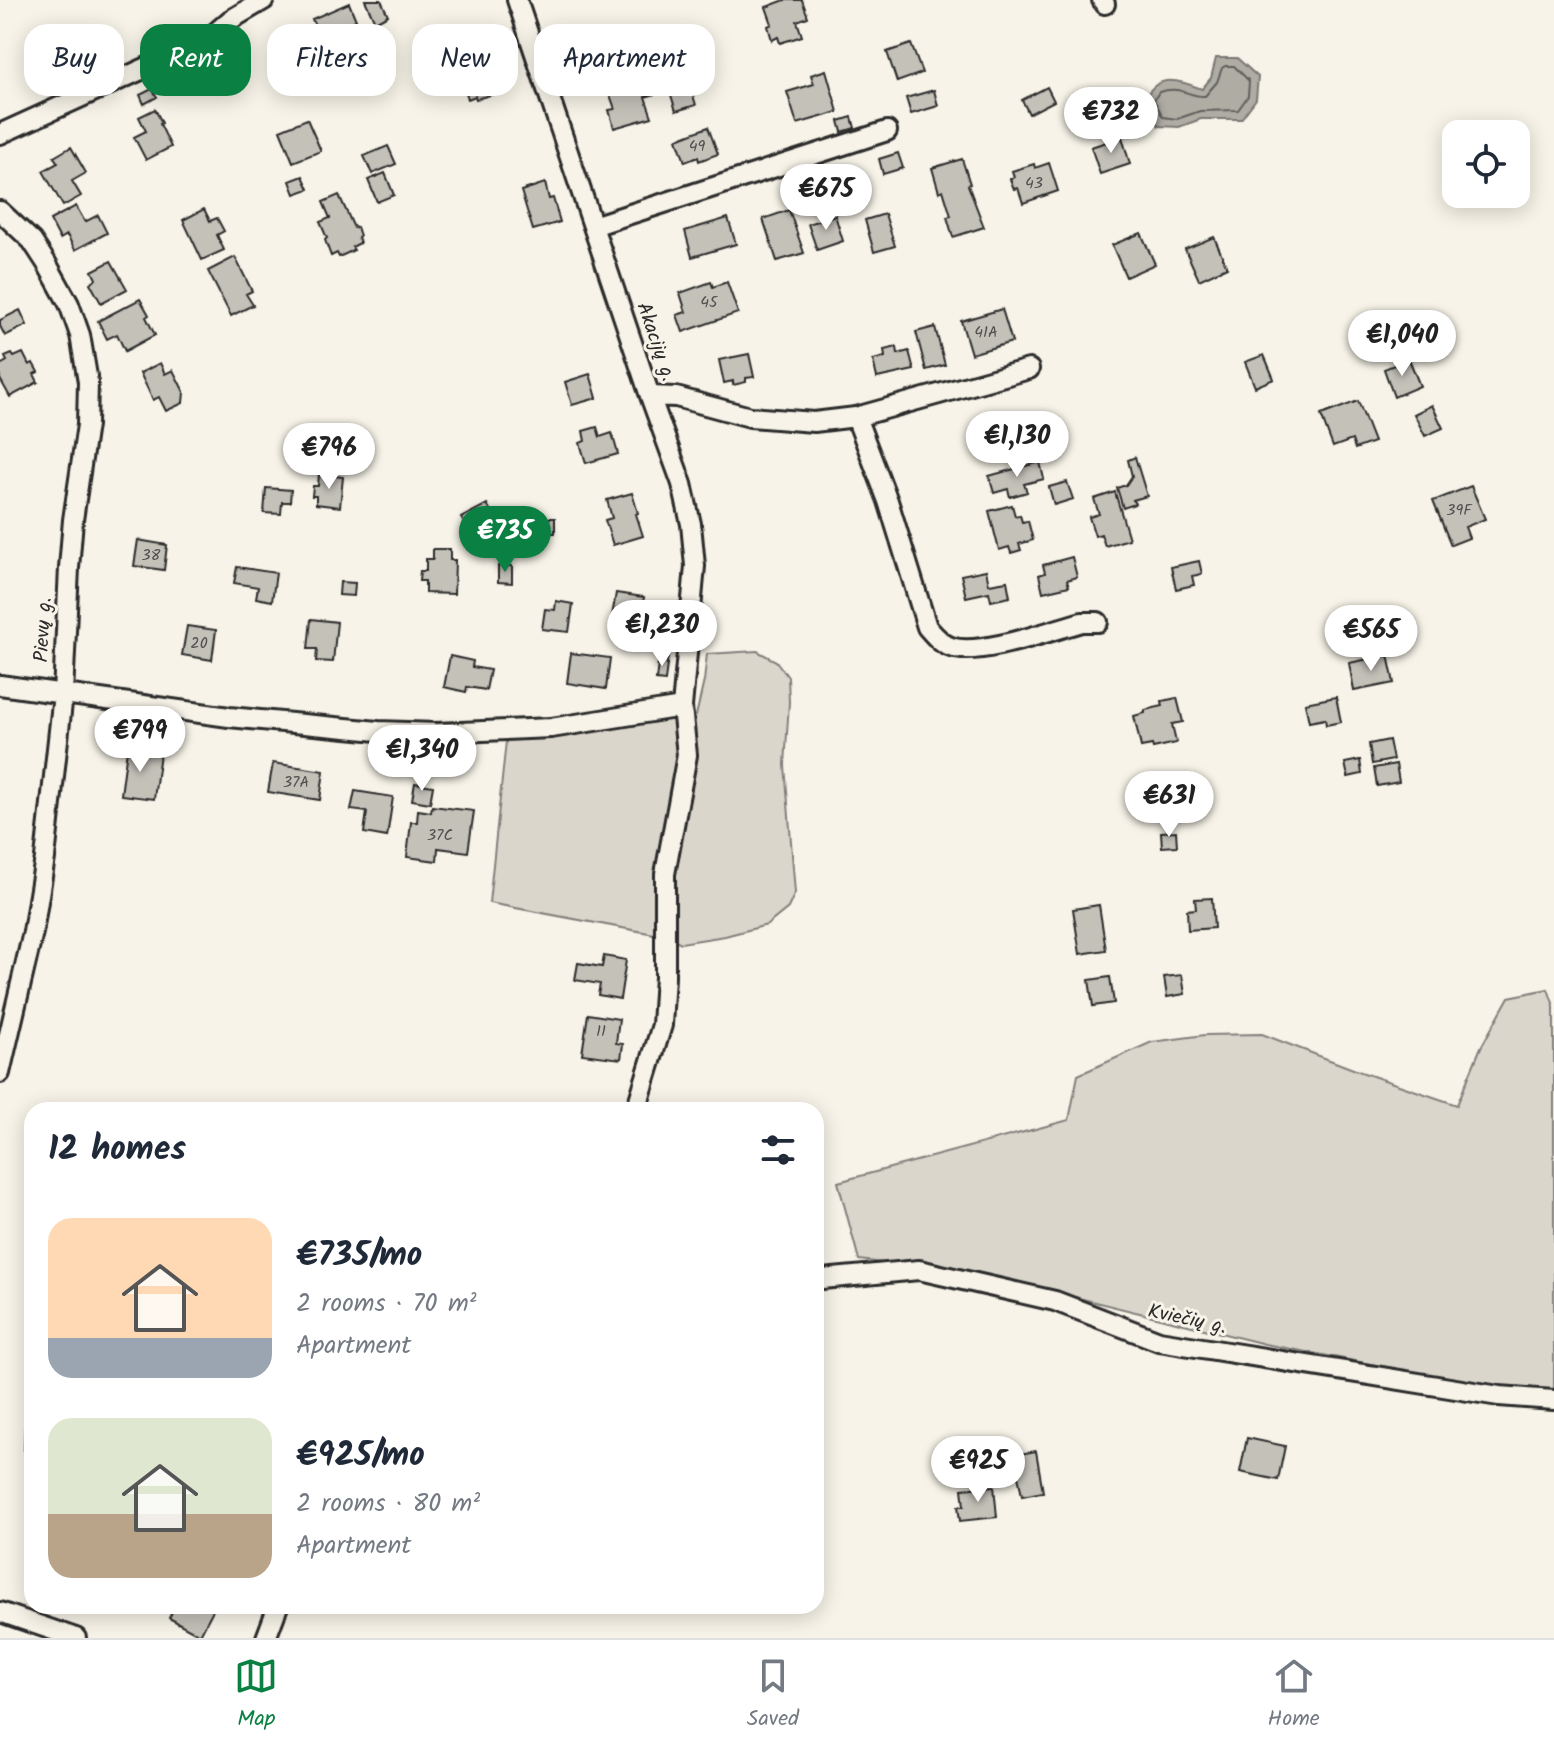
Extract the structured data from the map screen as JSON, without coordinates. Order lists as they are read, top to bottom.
{
  "streets": {
    "street": ["Akacijų g.", "Pievų g.", "Kviečių g."]
  },
  "house_numbers": [
    "49",
    "43",
    "45",
    "41A",
    "39F",
    "38",
    "20",
    "37A",
    "37C",
    "11"
  ],
  "page": {
    "chip": [
      "Buy",
      "Rent",
      "Filters",
      "New",
      "Apartment"
    ],
    "price": [
      "€732",
      "€675",
      "€1,040",
      "€1,130",
      "€796",
      "€735",
      "€1,230",
      "€565",
      "€799",
      "€1,340",
      "€631",
      "€925"
    ],
    "heading": "12 homes",
    "list": [
      {
        "name": "€735/mo",
        "note": "2 rooms · 70 m² · Apartment"
      },
      {
        "name": "€925/mo",
        "note": "2 rooms · 80 m² · Apartment"
      }
    ],
    "tabs": ["Map", "Saved", "Home"]
  }
}
